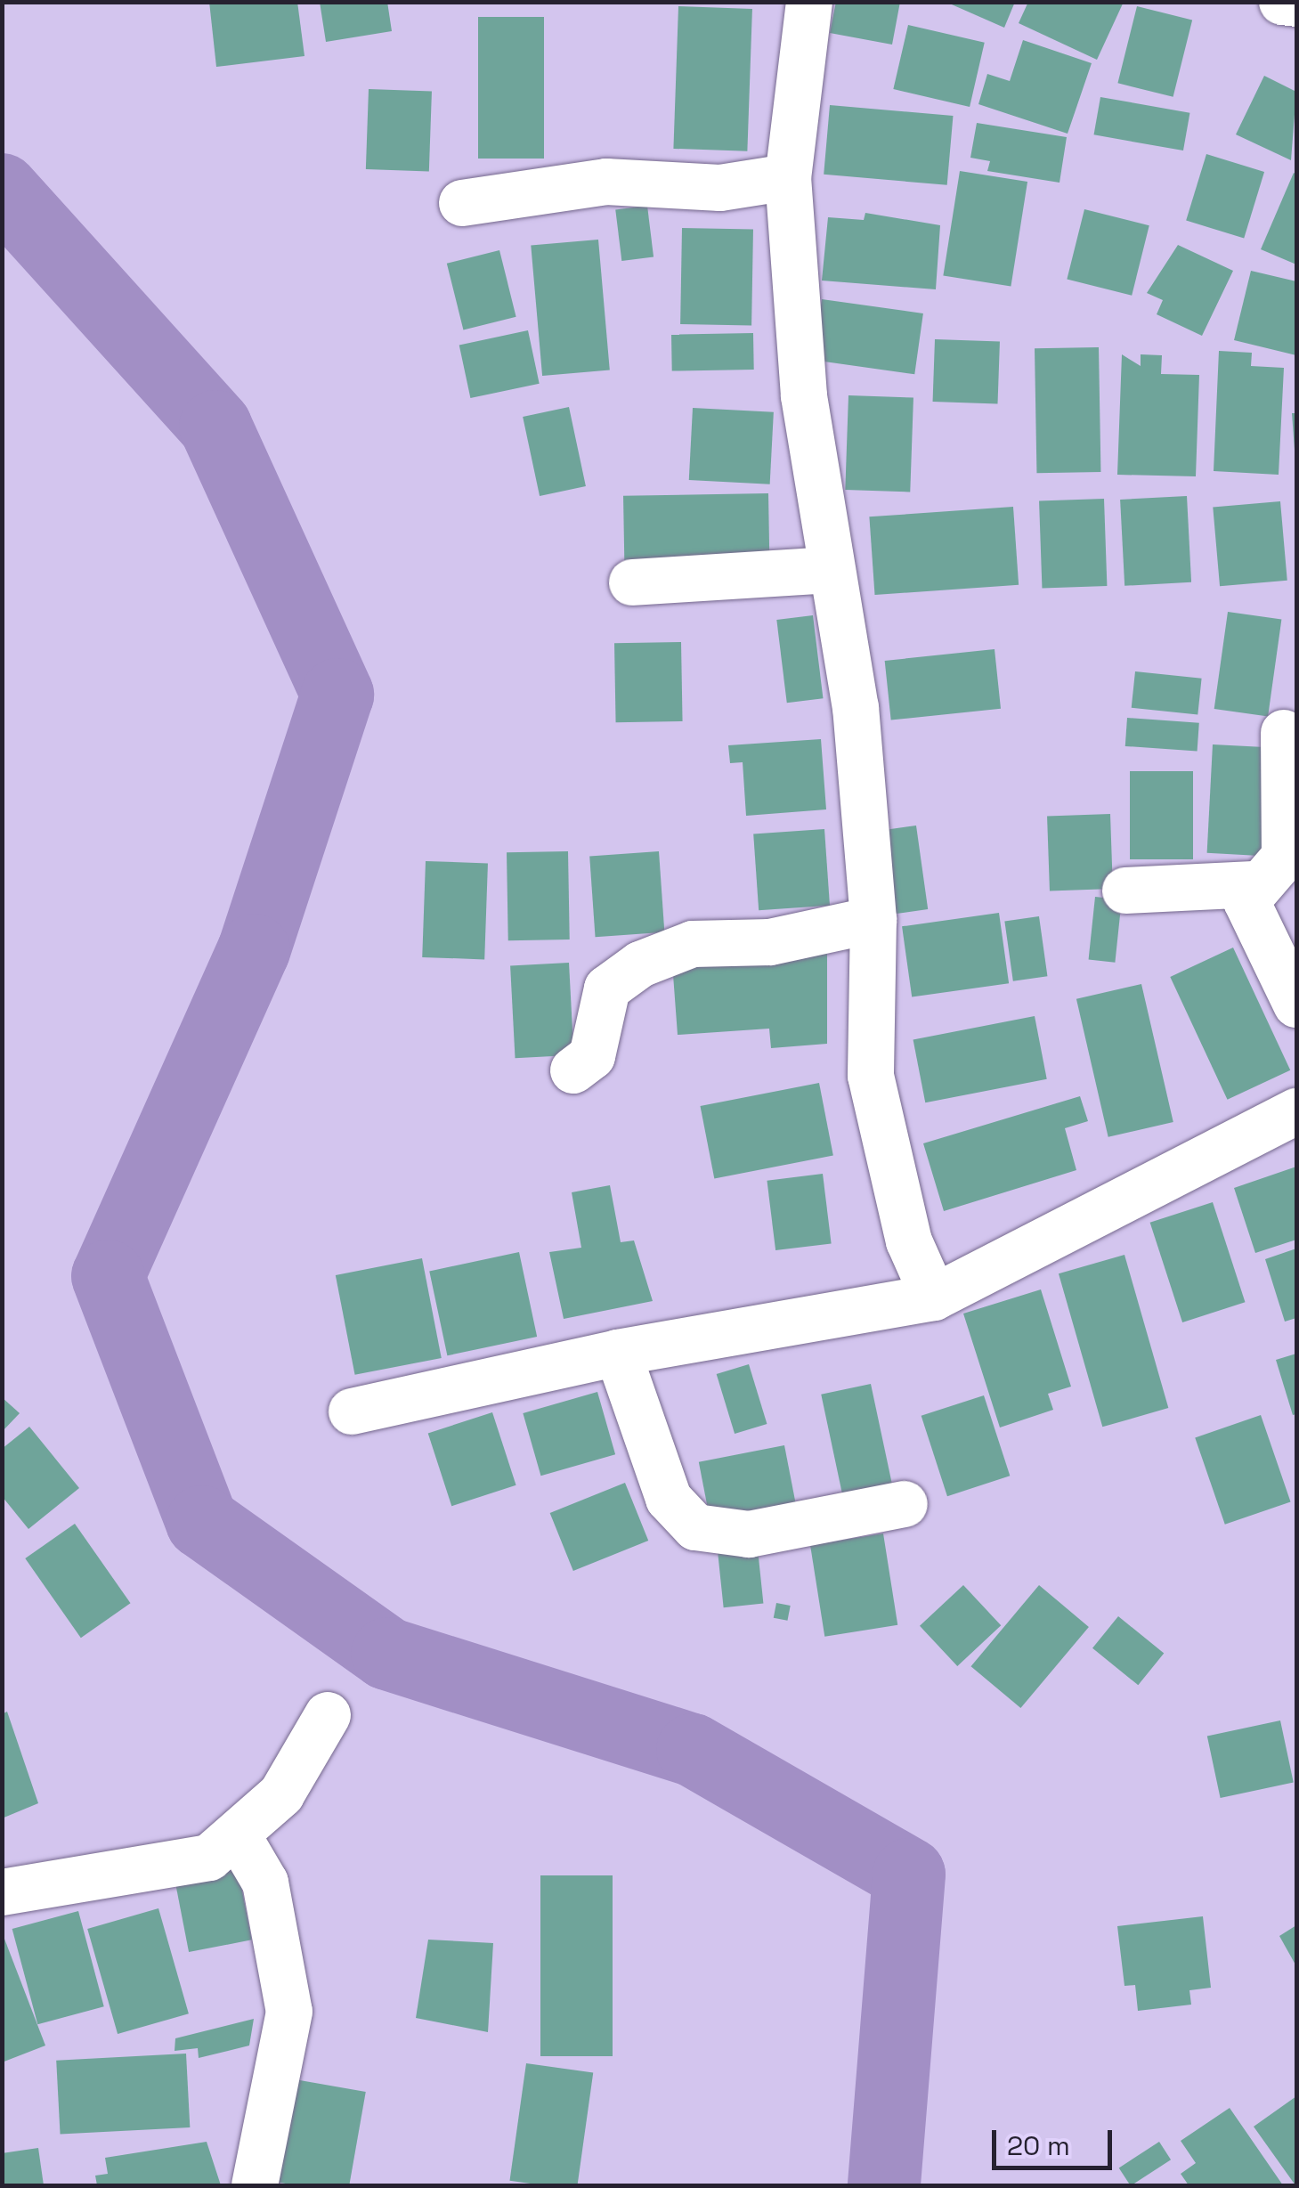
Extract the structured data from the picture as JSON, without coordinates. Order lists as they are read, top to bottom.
{
  "scale_bar": "20 m"
}
